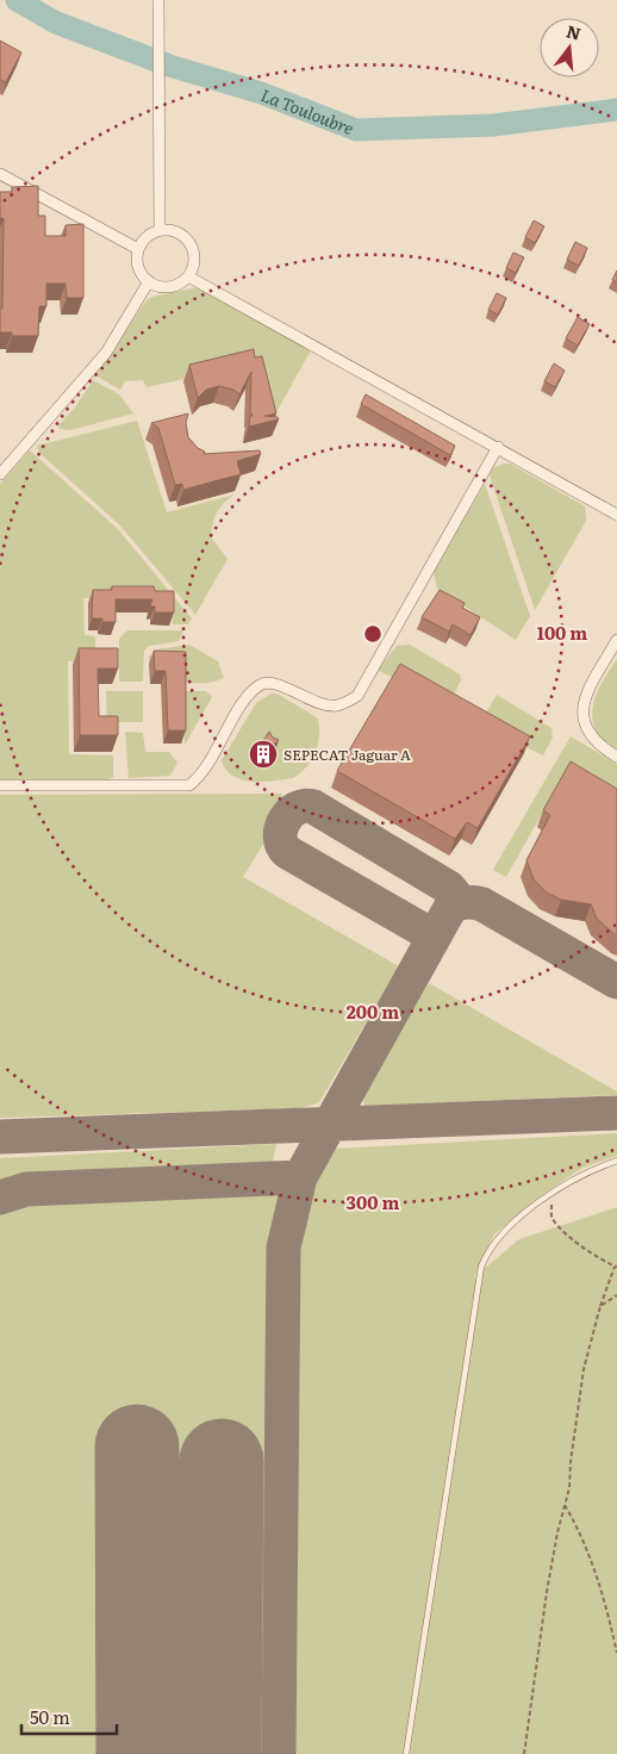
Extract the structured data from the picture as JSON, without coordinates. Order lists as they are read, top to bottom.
{
  "water": ["La Touloubre"],
  "places": {
    "building": ["SEPECAT Jaguar A"]
  },
  "scale_bar": "50 m",
  "north": "top",
  "rings": ["100 m", "200 m", "300 m"]
}
